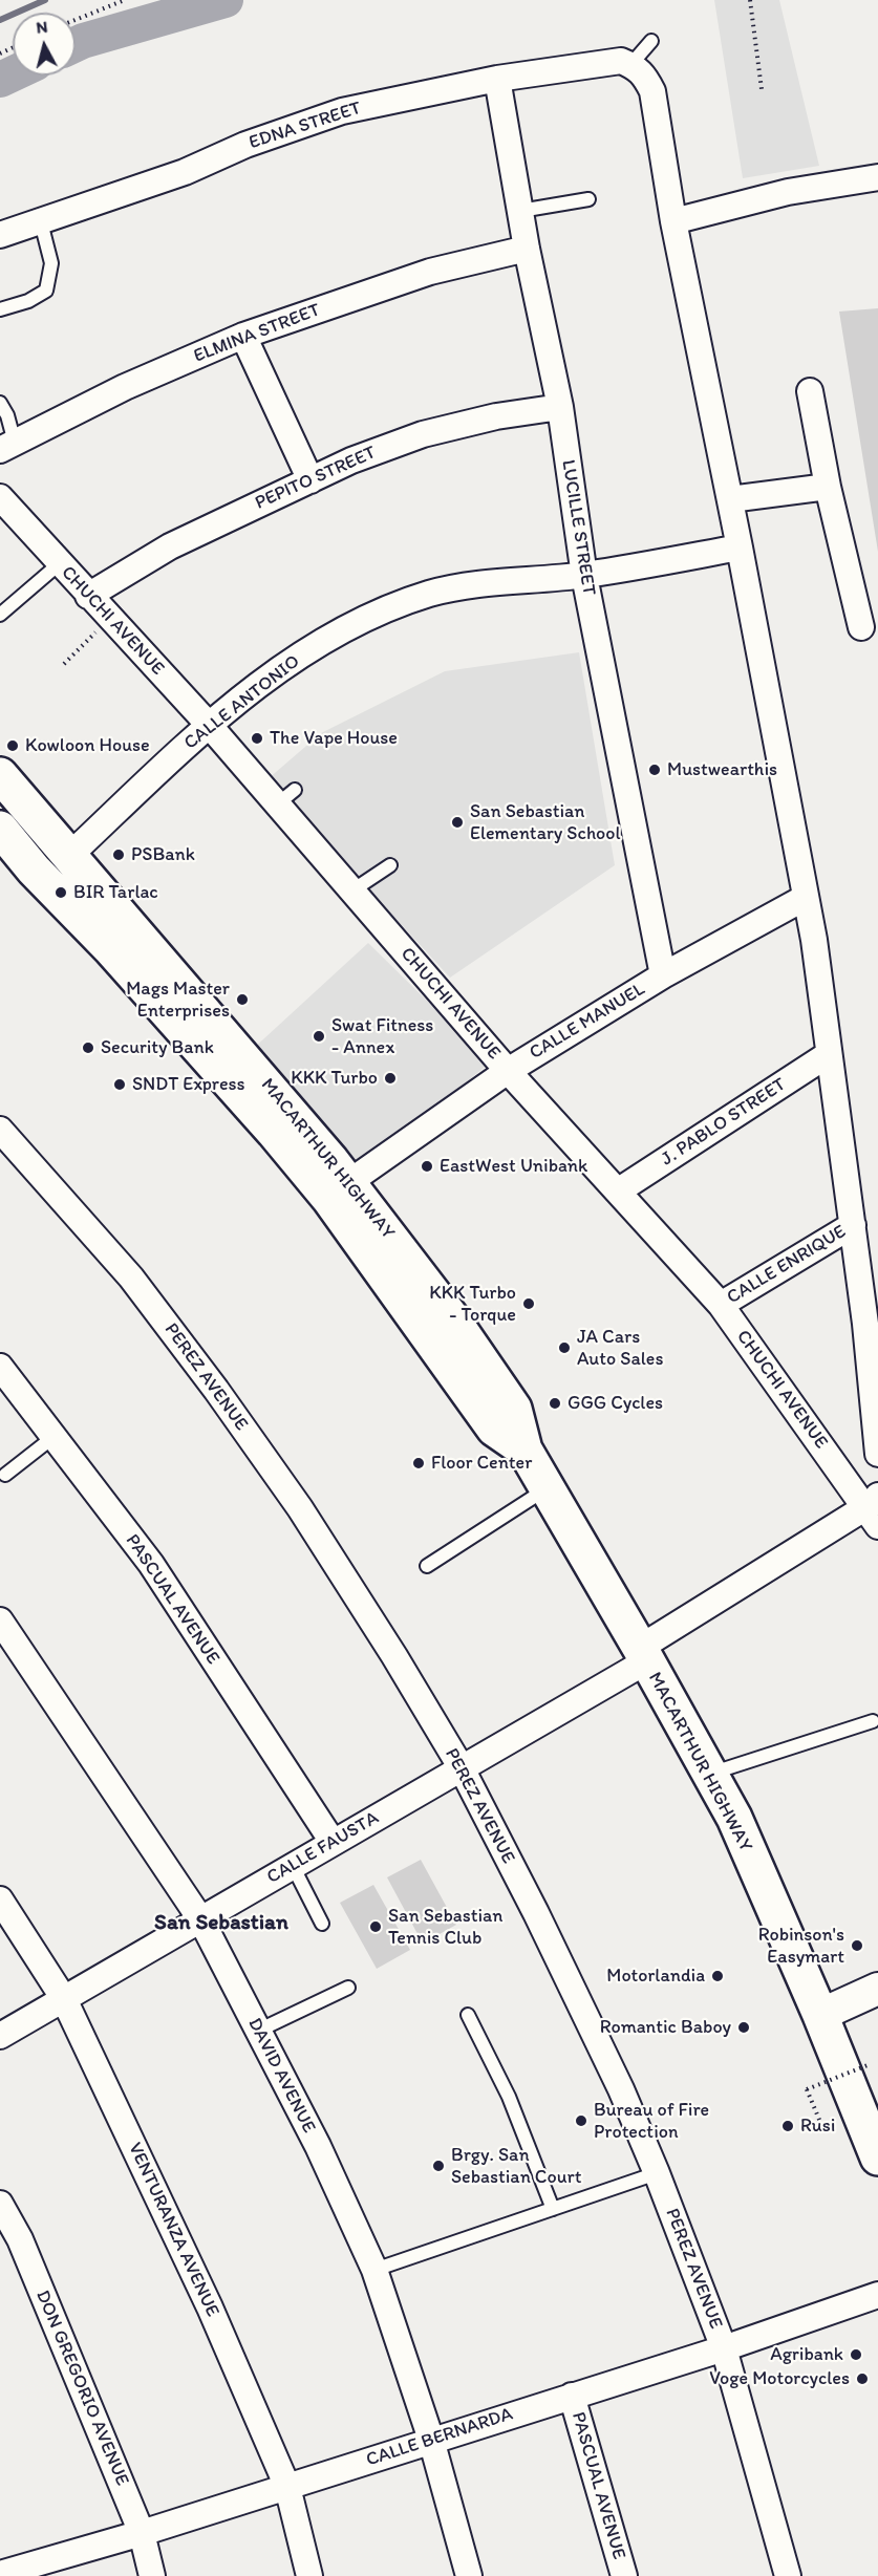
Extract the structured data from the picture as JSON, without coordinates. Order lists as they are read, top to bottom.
{
  "streets": {
    "highway": ["MACARTHUR HIGHWAY"],
    "street": [
      "EDNA STREET",
      "ELMINA STREET",
      "PEPITO STREET",
      "LUCILLE STREET",
      "CHUCHI AVENUE",
      "CALLE ANTONIO",
      "CALLE MANUEL",
      "J. PABLO STREET",
      "CALLE ENRIQUE",
      "PEREZ AVENUE",
      "PASCUAL AVENUE",
      "CALLE FAUSTA",
      "DAVID AVENUE",
      "VENTURANZA AVENUE",
      "DON GREGORIO AVENUE",
      "CALLE BERNARDA"
    ]
  },
  "crossings": [
    ["EDNA STREET", "LUCILLE STREET"],
    ["ELMINA STREET", "LUCILLE STREET"],
    ["PEPITO STREET", "LUCILLE STREET"],
    ["PEPITO STREET", "CHUCHI AVENUE"],
    ["LUCILLE STREET", "CALLE ANTONIO"],
    ["LUCILLE STREET", "CALLE MANUEL"],
    ["CHUCHI AVENUE", "CALLE ANTONIO"],
    ["CHUCHI AVENUE", "CALLE MANUEL"],
    ["CHUCHI AVENUE", "J. PABLO STREET"],
    ["CHUCHI AVENUE", "CALLE ENRIQUE"],
    ["CHUCHI AVENUE", "CALLE FAUSTA"],
    ["CALLE ANTONIO", "MACARTHUR HIGHWAY"],
    ["CALLE MANUEL", "MACARTHUR HIGHWAY"],
    ["MACARTHUR HIGHWAY", "CALLE FAUSTA"],
    ["PEREZ AVENUE", "CALLE FAUSTA"],
    ["PEREZ AVENUE", "CALLE BERNARDA"],
    ["PASCUAL AVENUE", "CALLE FAUSTA"],
    ["PASCUAL AVENUE", "CALLE BERNARDA"],
    ["CALLE FAUSTA", "DAVID AVENUE"],
    ["CALLE FAUSTA", "VENTURANZA AVENUE"],
    ["DAVID AVENUE", "CALLE BERNARDA"],
    ["VENTURANZA AVENUE", "CALLE BERNARDA"],
    ["DON GREGORIO AVENUE", "CALLE BERNARDA"]
  ],
  "districts": ["San Sebastian"],
  "places": [
    "The Vape House",
    "Kowloon House",
    "Mustwearthis",
    "San Sebastian Elementary School",
    "PSBank",
    "BIR Tarlac",
    "Mags Master Enterprises",
    "Swat Fitness - Annex",
    "Security Bank",
    "KKK Turbo",
    "SNDT Express",
    "EastWest Unibank",
    "KKK Turbo - Torque",
    "JA Cars Auto Sales",
    "GGG Cycles",
    "Floor Center",
    "San Sebastian Tennis Club",
    "Robinson's Easymart",
    "Motorlandia",
    "Romantic Baboy",
    "Bureau of Fire Protection",
    "Rusi",
    "Brgy. San Sebastian Court",
    "Agribank",
    "Voge Motorcycles"
  ],
  "north": "top"
}
